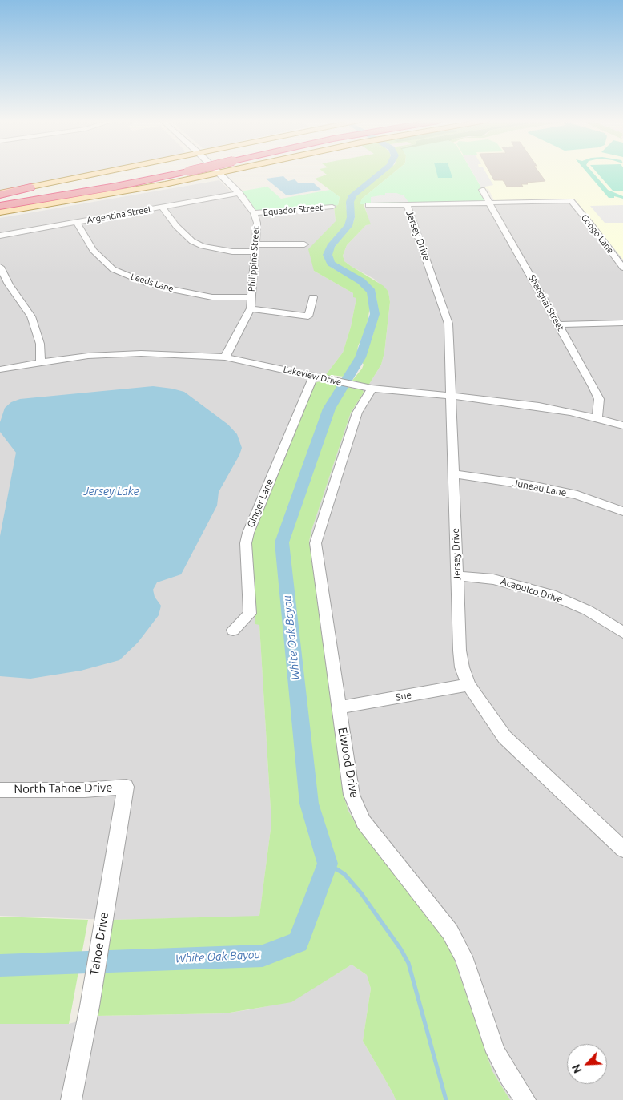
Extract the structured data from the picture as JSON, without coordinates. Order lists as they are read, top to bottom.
{
  "streets": {
    "street": [
      "Equador Street",
      "Argentina Street",
      "Congo Lane",
      "Jersey Drive",
      "Philippine Street",
      "Leeds Lane",
      "Shanghai Street",
      "Lakeview Drive",
      "Juneau Lane",
      "Ginger Lane",
      "Acapulco Drive",
      "Sue",
      "Elwood Drive",
      "North Tahoe Drive",
      "Tahoe Drive"
    ]
  },
  "crossings": [
    ["Equador Street", "Philippine Street"],
    ["Argentina Street", "Philippine Street"],
    ["Argentina Street", "Leeds Lane"],
    ["Congo Lane", "Shanghai Street"],
    ["Jersey Drive", "Lakeview Drive"],
    ["Jersey Drive", "Juneau Lane"],
    ["Jersey Drive", "Acapulco Drive"],
    ["Jersey Drive", "Sue"],
    ["Philippine Street", "Leeds Lane"],
    ["Philippine Street", "Lakeview Drive"],
    ["Shanghai Street", "Lakeview Drive"],
    ["Lakeview Drive", "Ginger Lane"],
    ["Lakeview Drive", "Elwood Drive"],
    ["Sue", "Elwood Drive"],
    ["North Tahoe Drive", "Tahoe Drive"]
  ],
  "water": ["Jersey Lake", "White Oak Bayou"],
  "north": "bottom left"
}
